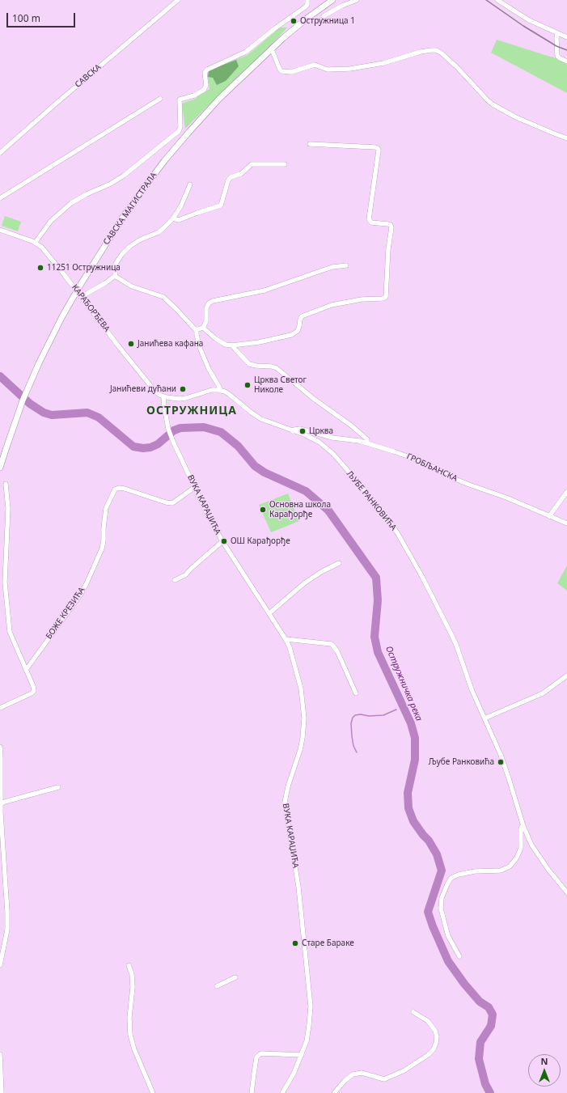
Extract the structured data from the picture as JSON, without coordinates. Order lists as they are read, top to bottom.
{
  "streets": {
    "main road": ["САВСКА МАГИСТРАЛА"],
    "street": [
      "САВСКА",
      "КАРАЂОРЂЕВА",
      "ГРОБЉАНСКА",
      "ЉУБЕ РАНКОВИЋА",
      "ВУКА КАРАЏИЋА",
      "БОЖЕ КРЕЗИЋА"
    ]
  },
  "crossings": [
    ["КАРАЂОРЂЕВА", "ВУКА КАРАЏИЋА"],
    ["ГРОБЉАНСКА", "ЉУБЕ РАНКОВИЋА"],
    ["ВУКА КАРАЏИЋА", "БОЖЕ КРЕЗИЋА"]
  ],
  "districts": ["ОСТРУЖНИЦА"],
  "water": ["Остружничка река"],
  "places": [
    "Остружница 1",
    "11251 Остружница",
    "Јанићева кафана",
    "Црква Светог Николе",
    "Јанићеви дућани",
    "Црква",
    "Основна школа Карађорђе",
    "ОШ Карађорђе",
    "Љубе Ранковића",
    "Старе Бараке"
  ],
  "scale_bar": "100 m",
  "north": "top"
}
